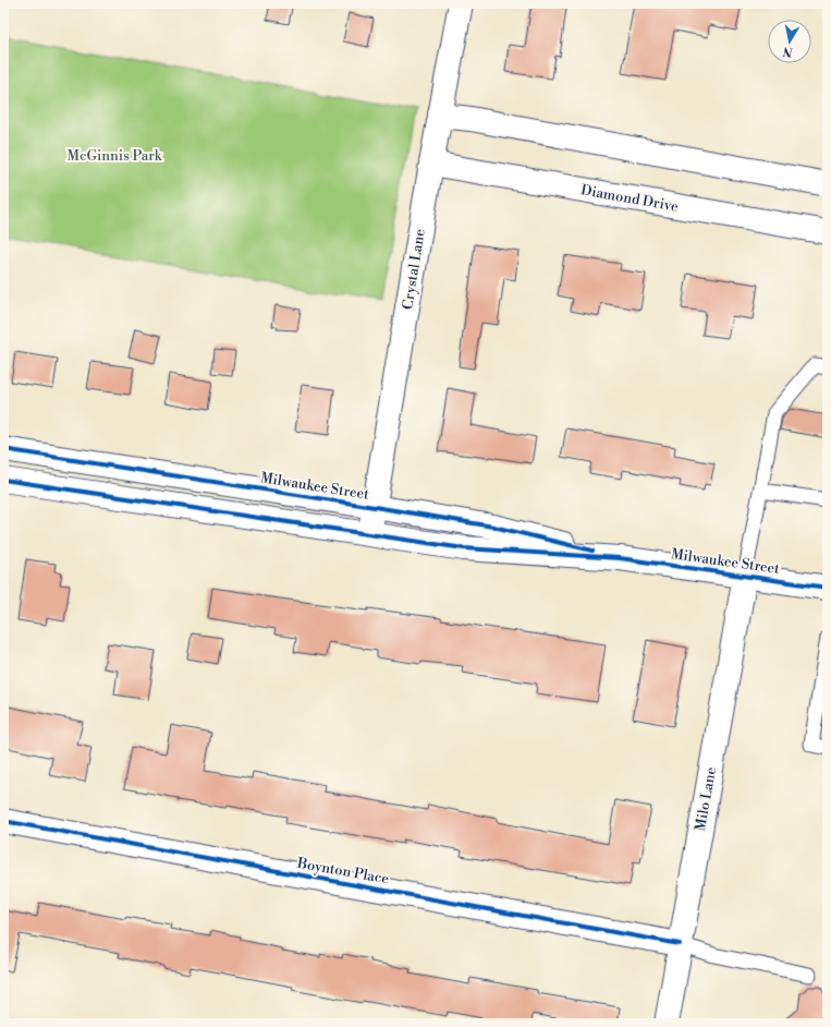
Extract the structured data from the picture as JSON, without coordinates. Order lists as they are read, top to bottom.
{
  "streets": {
    "street": [
      "Diamond Drive",
      "Crystal Lane",
      "Milwaukee Street",
      "Milo Lane",
      "Boynton Place"
    ]
  },
  "crossings": [
    ["Diamond Drive", "Crystal Lane"],
    ["Crystal Lane", "Milwaukee Street"],
    ["Milwaukee Street", "Milo Lane"],
    ["Milo Lane", "Boynton Place"]
  ],
  "parks": ["McGinnis Park"],
  "north": "bottom"
}
